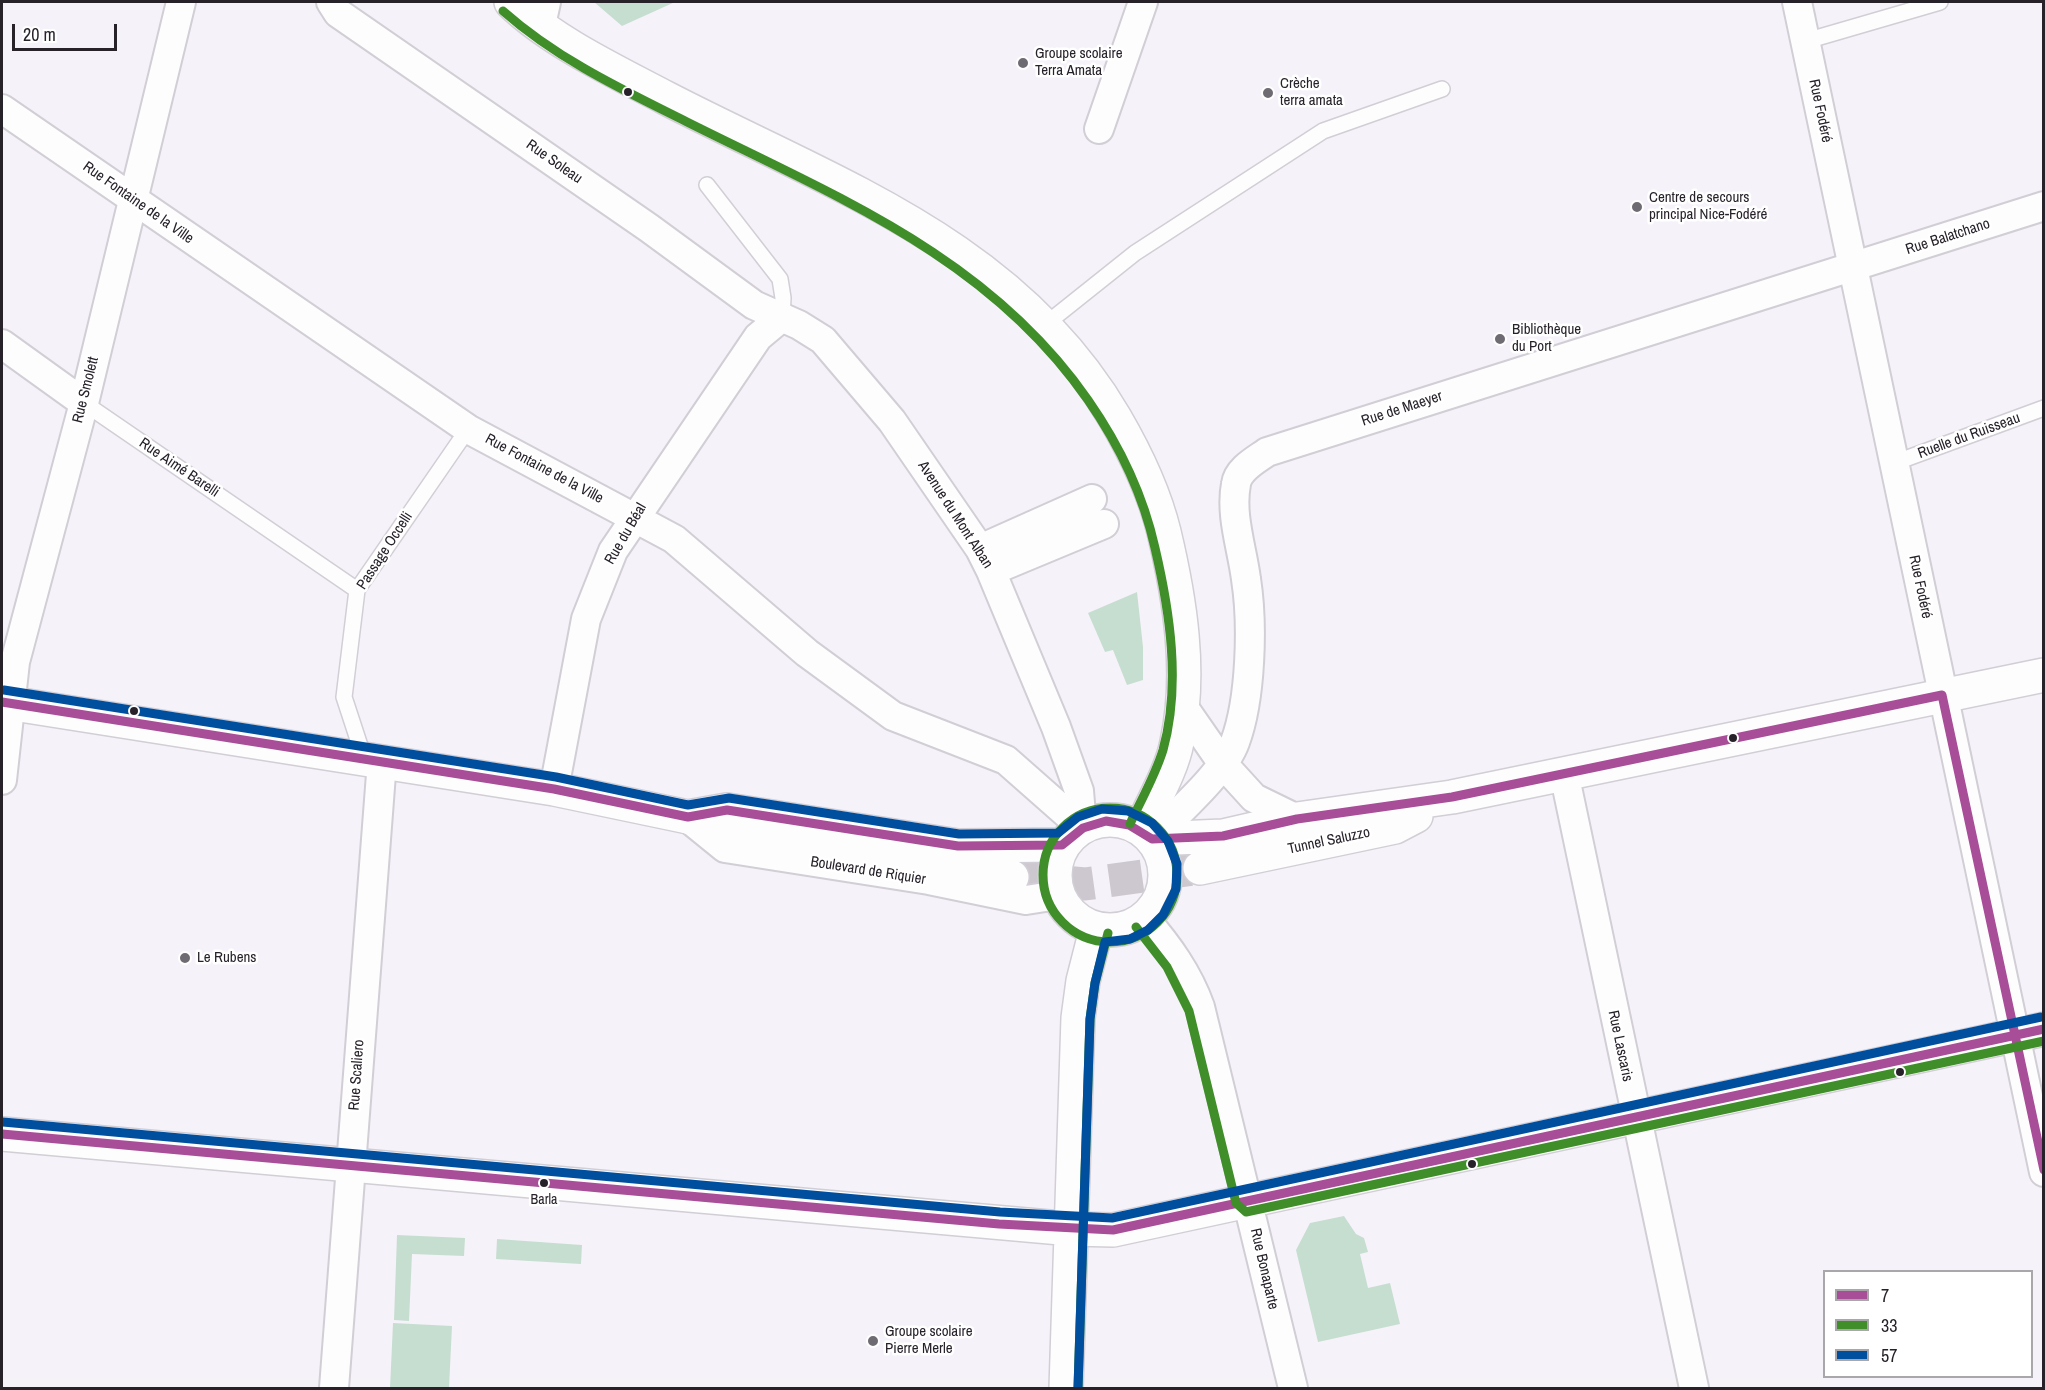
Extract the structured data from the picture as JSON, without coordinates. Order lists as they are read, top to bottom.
{
  "streets": {
    "main road": ["Tunnel Saluzzo", "Boulevard de Riquier"],
    "street": [
      "Rue Fodéré",
      "Rue Soleau",
      "Rue Fontaine de la Ville",
      "Rue Balatchano",
      "Rue Smolett",
      "Rue de Maeyer",
      "Rue Aimé Barelli",
      "Avenue du Mont Alban",
      "Rue du Béal",
      "Rue Lascaris",
      "Rue Scaliero",
      "Rue Bonaparte"
    ],
    "lane": ["Ruelle du Ruisseau", "Passage Occelli"]
  },
  "crossings": [
    ["Rue Fodéré", "Rue Balatchano"],
    ["Rue Fodéré", "Rue de Maeyer"],
    ["Rue Fodéré", "Ruelle du Ruisseau"],
    ["Rue Soleau", "Avenue du Mont Alban"],
    ["Rue Soleau", "Rue du Béal"],
    ["Rue Fontaine de la Ville", "Rue Smolett"],
    ["Rue Fontaine de la Ville", "Rue de Maeyer"],
    ["Rue Fontaine de la Ville", "Avenue du Mont Alban"],
    ["Rue Fontaine de la Ville", "Rue du Béal"],
    ["Rue Fontaine de la Ville", "Passage Occelli"],
    ["Rue Fontaine de la Ville", "Boulevard de Riquier"],
    ["Rue Fontaine de la Ville", "Rue Bonaparte"],
    ["Rue Balatchano", "Rue de Maeyer"],
    ["Rue Smolett", "Rue Aimé Barelli"],
    ["Rue Smolett", "Boulevard de Riquier"],
    ["Rue de Maeyer", "Avenue du Mont Alban"],
    ["Rue de Maeyer", "Boulevard de Riquier"],
    ["Rue de Maeyer", "Rue Bonaparte"],
    ["Rue Aimé Barelli", "Passage Occelli"],
    ["Avenue du Mont Alban", "Rue du Béal"],
    ["Avenue du Mont Alban", "Boulevard de Riquier"],
    ["Avenue du Mont Alban", "Rue Bonaparte"],
    ["Rue du Béal", "Boulevard de Riquier"],
    ["Passage Occelli", "Boulevard de Riquier"],
    ["Passage Occelli", "Rue Scaliero"],
    ["Boulevard de Riquier", "Rue Scaliero"],
    ["Boulevard de Riquier", "Rue Bonaparte"]
  ],
  "places": [
    "Groupe scolaire Terra Amata",
    "Crèche terra amata",
    "Centre de secours principal Nice-Fodéré",
    "Bibliothèque du Port",
    "Le Rubens",
    "Barla",
    "Groupe scolaire Pierre Merle"
  ],
  "lines": ["transit line 33", "transit line 57", "transit line 7"],
  "legend": ["7", "33", "57"],
  "scale_bar": "20 m"
}
